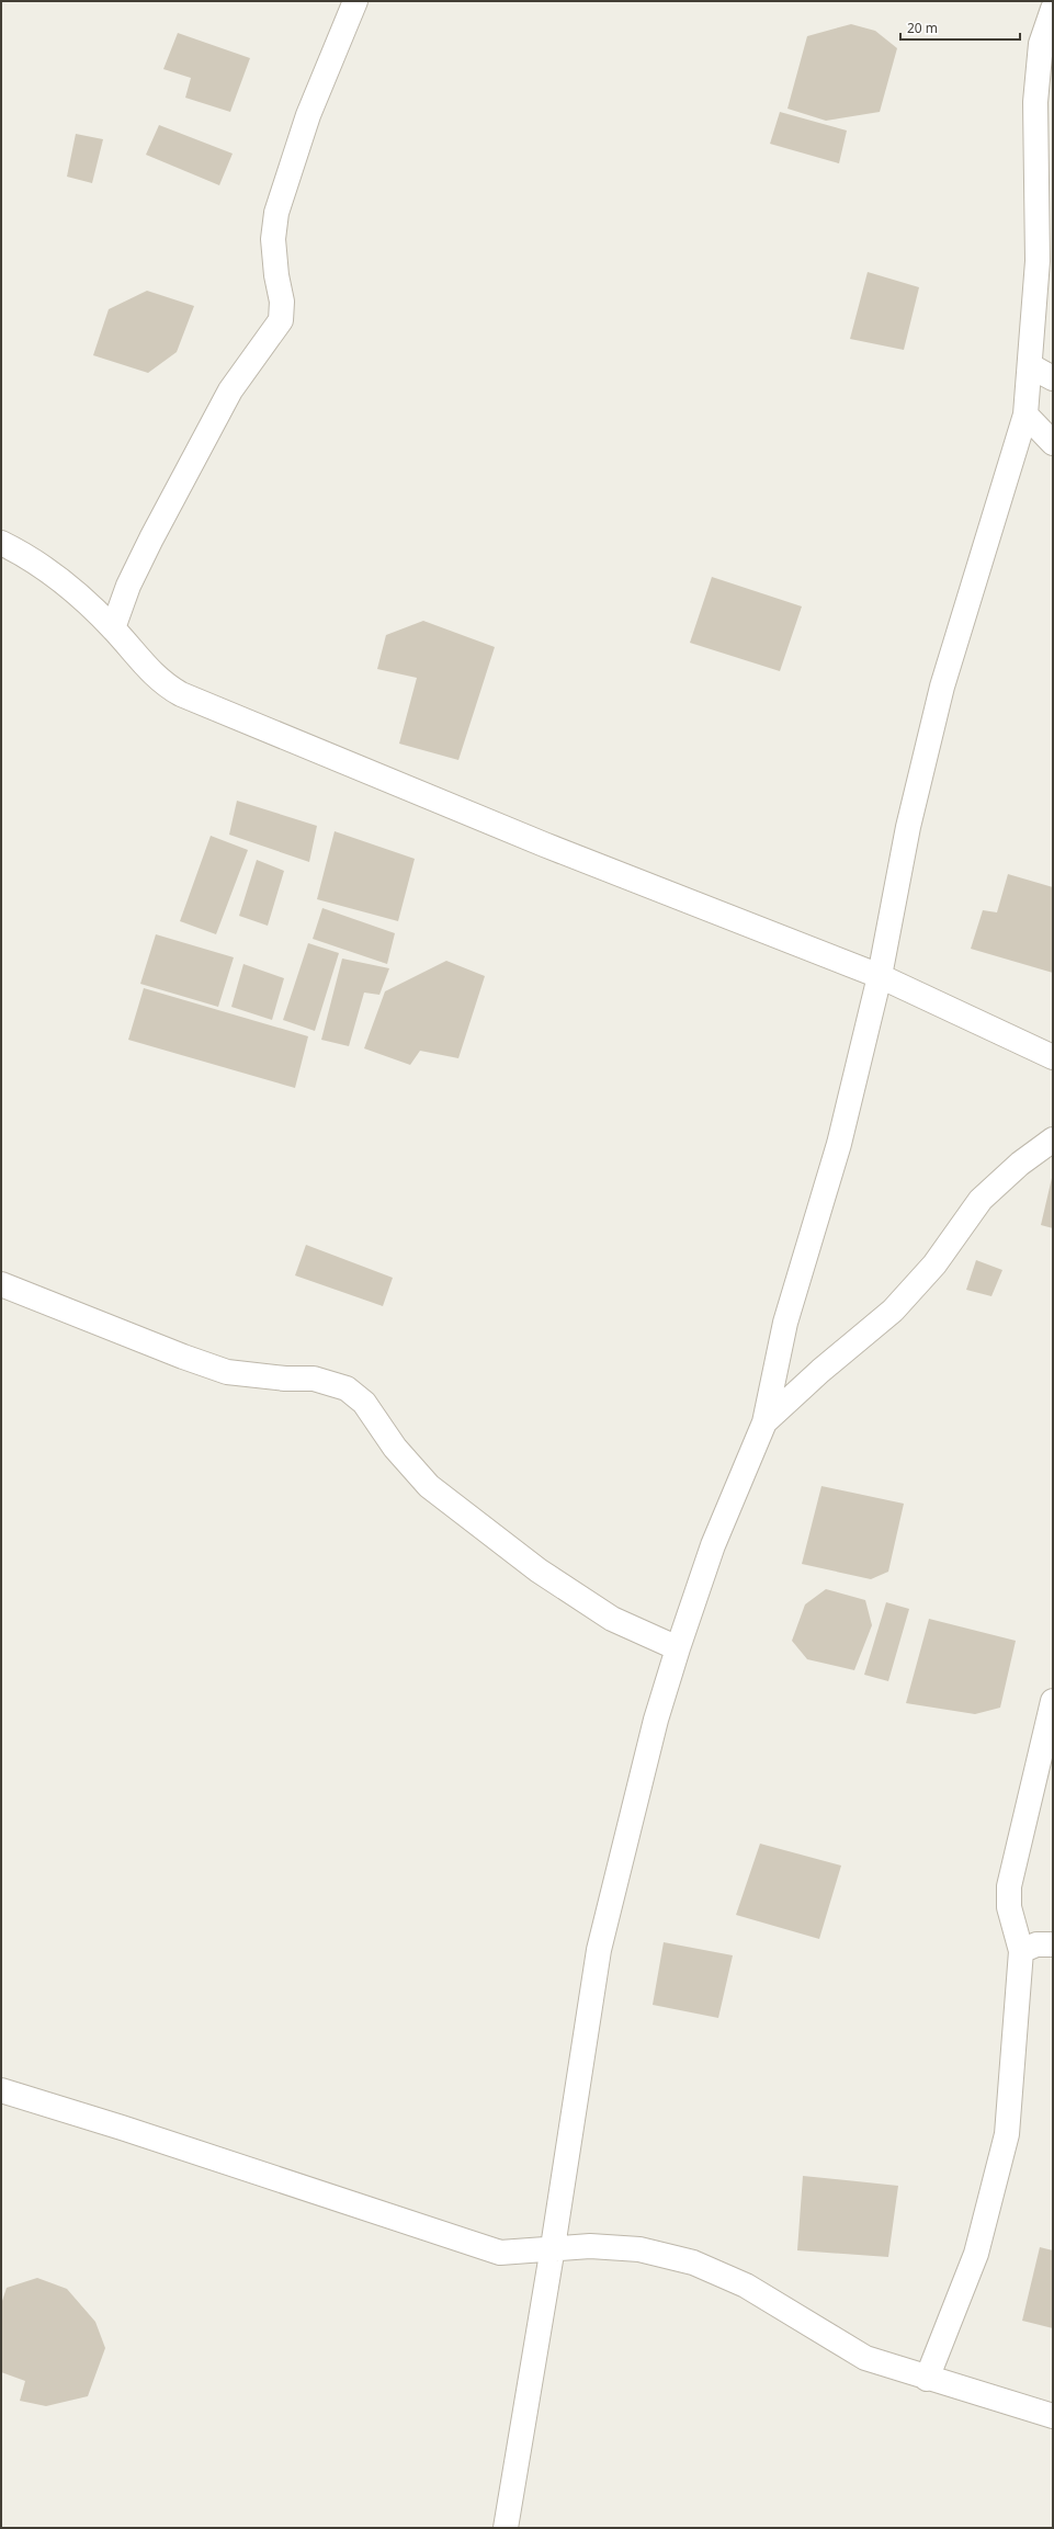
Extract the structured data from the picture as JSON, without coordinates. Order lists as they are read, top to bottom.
{
  "scale_bar": "20 m"
}
